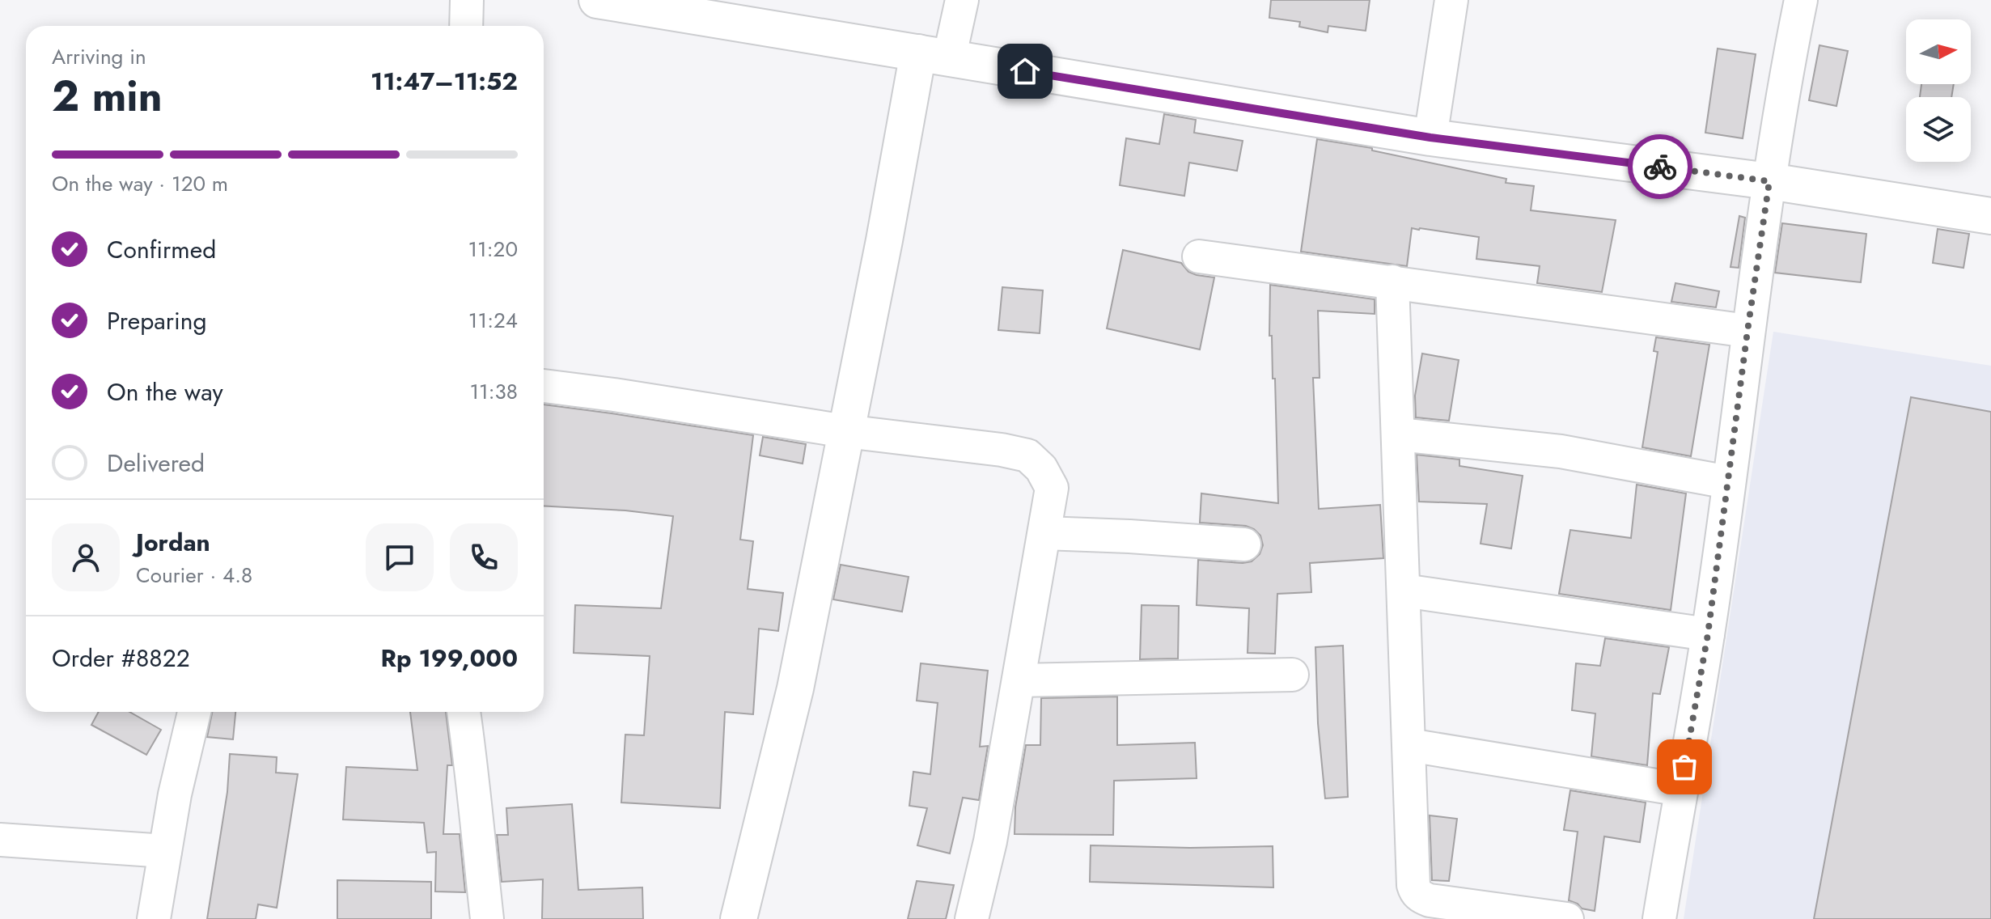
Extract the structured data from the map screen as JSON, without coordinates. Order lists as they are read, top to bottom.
{
  "north": "right",
  "page": {
    "heading": ["2 min", "Arriving in", "11:47–11:52"],
    "panel": [
      "Jordan",
      "Courier · 4.8",
      "Order #8822",
      "Rp 199,000"
    ],
    "bar": "On the way · 120 m",
    "list": [
      ["Confirmed", "11:20"],
      ["Preparing", "11:24"],
      ["On the way", "11:38"],
      "Delivered"
    ]
  }
}
